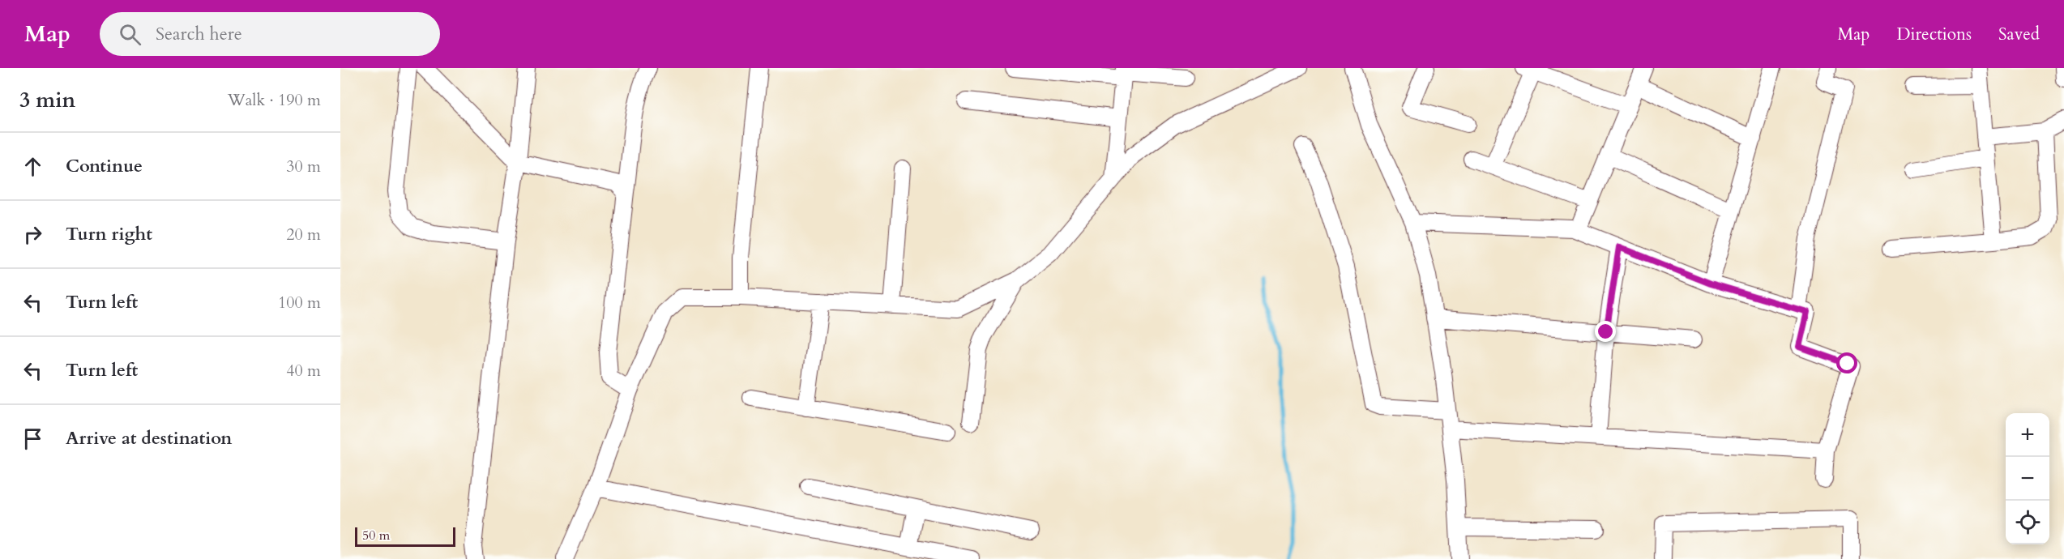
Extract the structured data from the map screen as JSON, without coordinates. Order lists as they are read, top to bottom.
{
  "scale_bar": "50 m",
  "page": {
    "header": "Map",
    "search": "Search here",
    "nav": ["Map", "Directions", "Saved"],
    "heading": ["3 min", "Walk · 190 m"],
    "list": [
      ["Continue", "30 m"],
      ["Turn right", "20 m"],
      ["Turn left", "100 m"],
      ["Turn left", "40 m"],
      "Arrive at destination"
    ],
    "map_buttons": ["+", "−"],
    "scale": "50 m"
  }
}
